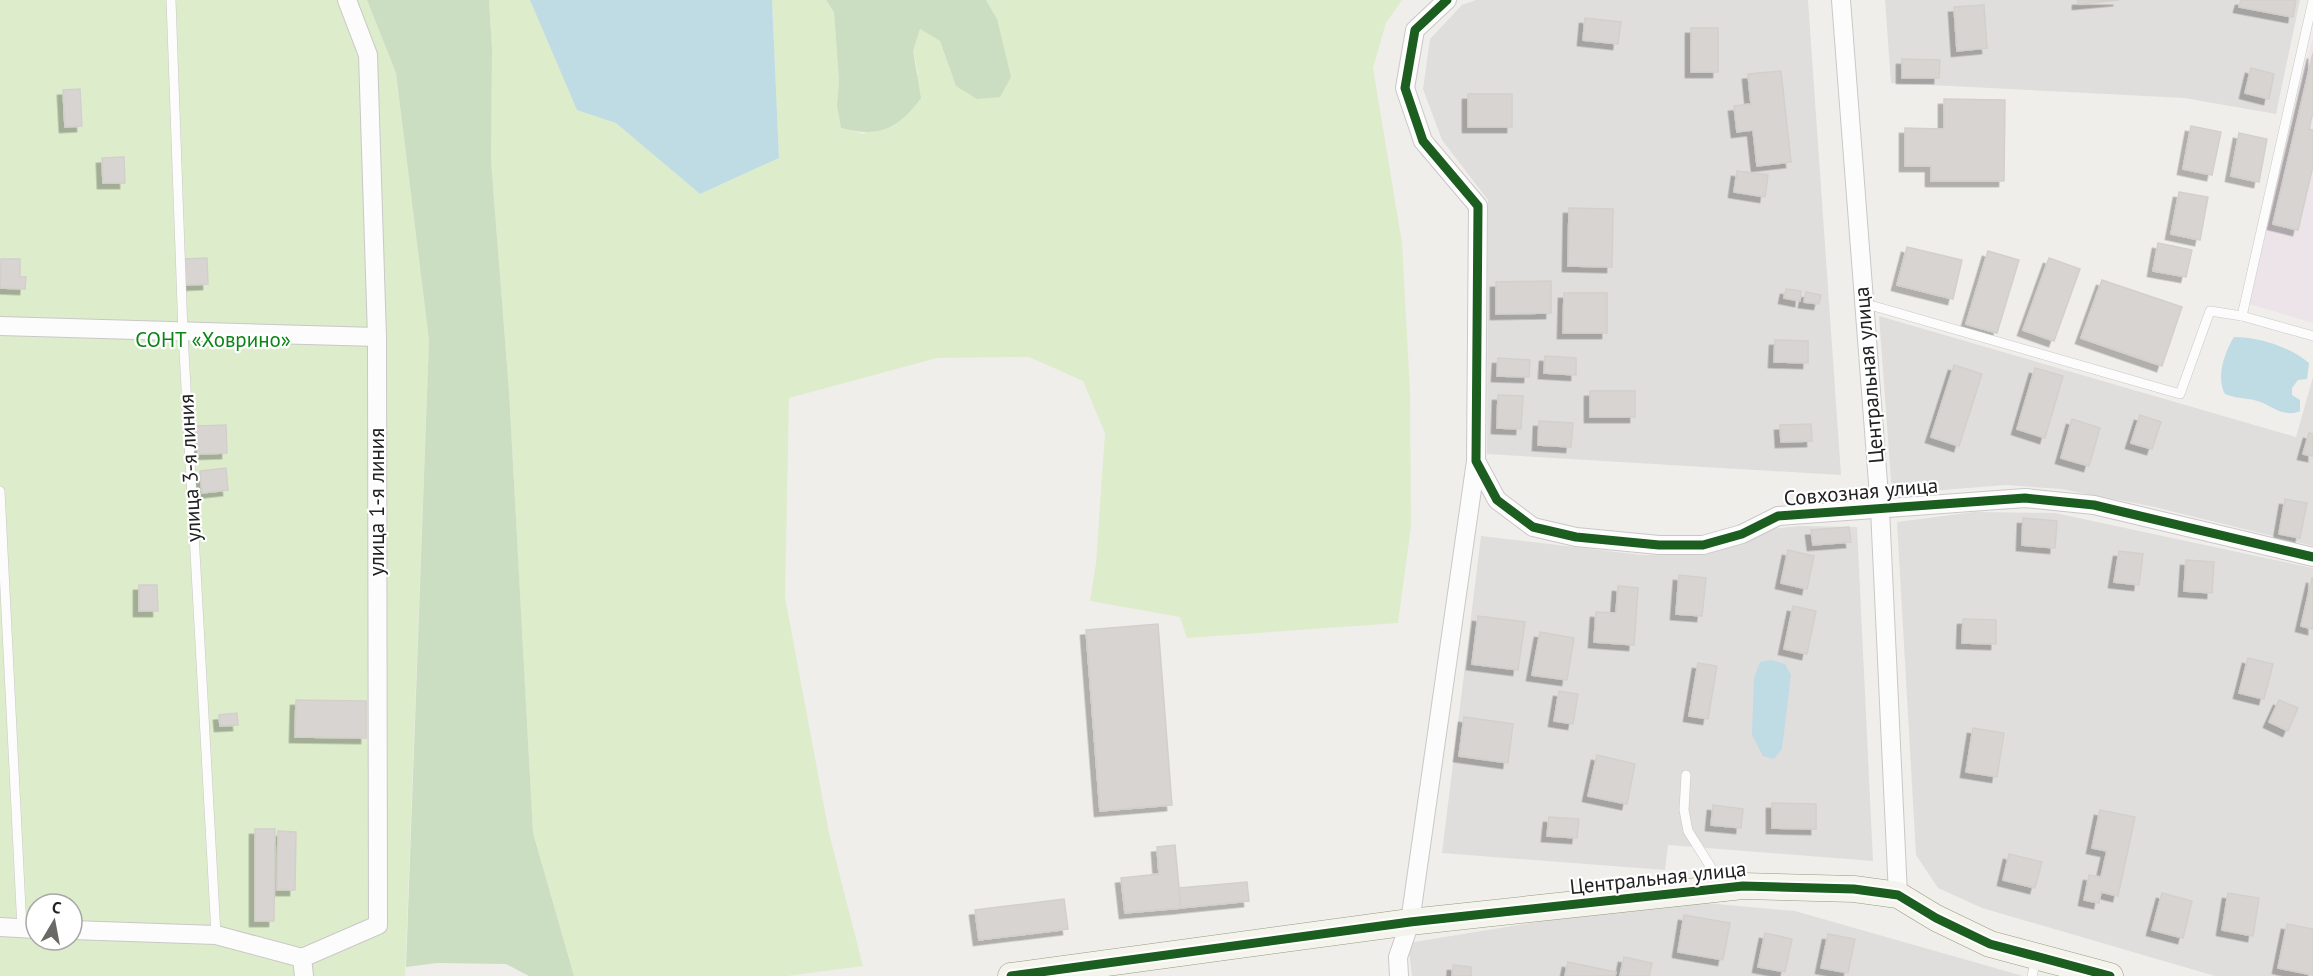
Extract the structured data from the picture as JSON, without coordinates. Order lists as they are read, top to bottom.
{
  "streets": {
    "street": ["Центральная улица", "Совхозная улица", "улица 1-я линия"],
    "lane": ["улица 3-я линия"]
  },
  "crossings": [
    ["Центральная улица", "Совхозная улица"]
  ],
  "parks": ["СОНТ «Ховрино»"],
  "north": "top"
}
